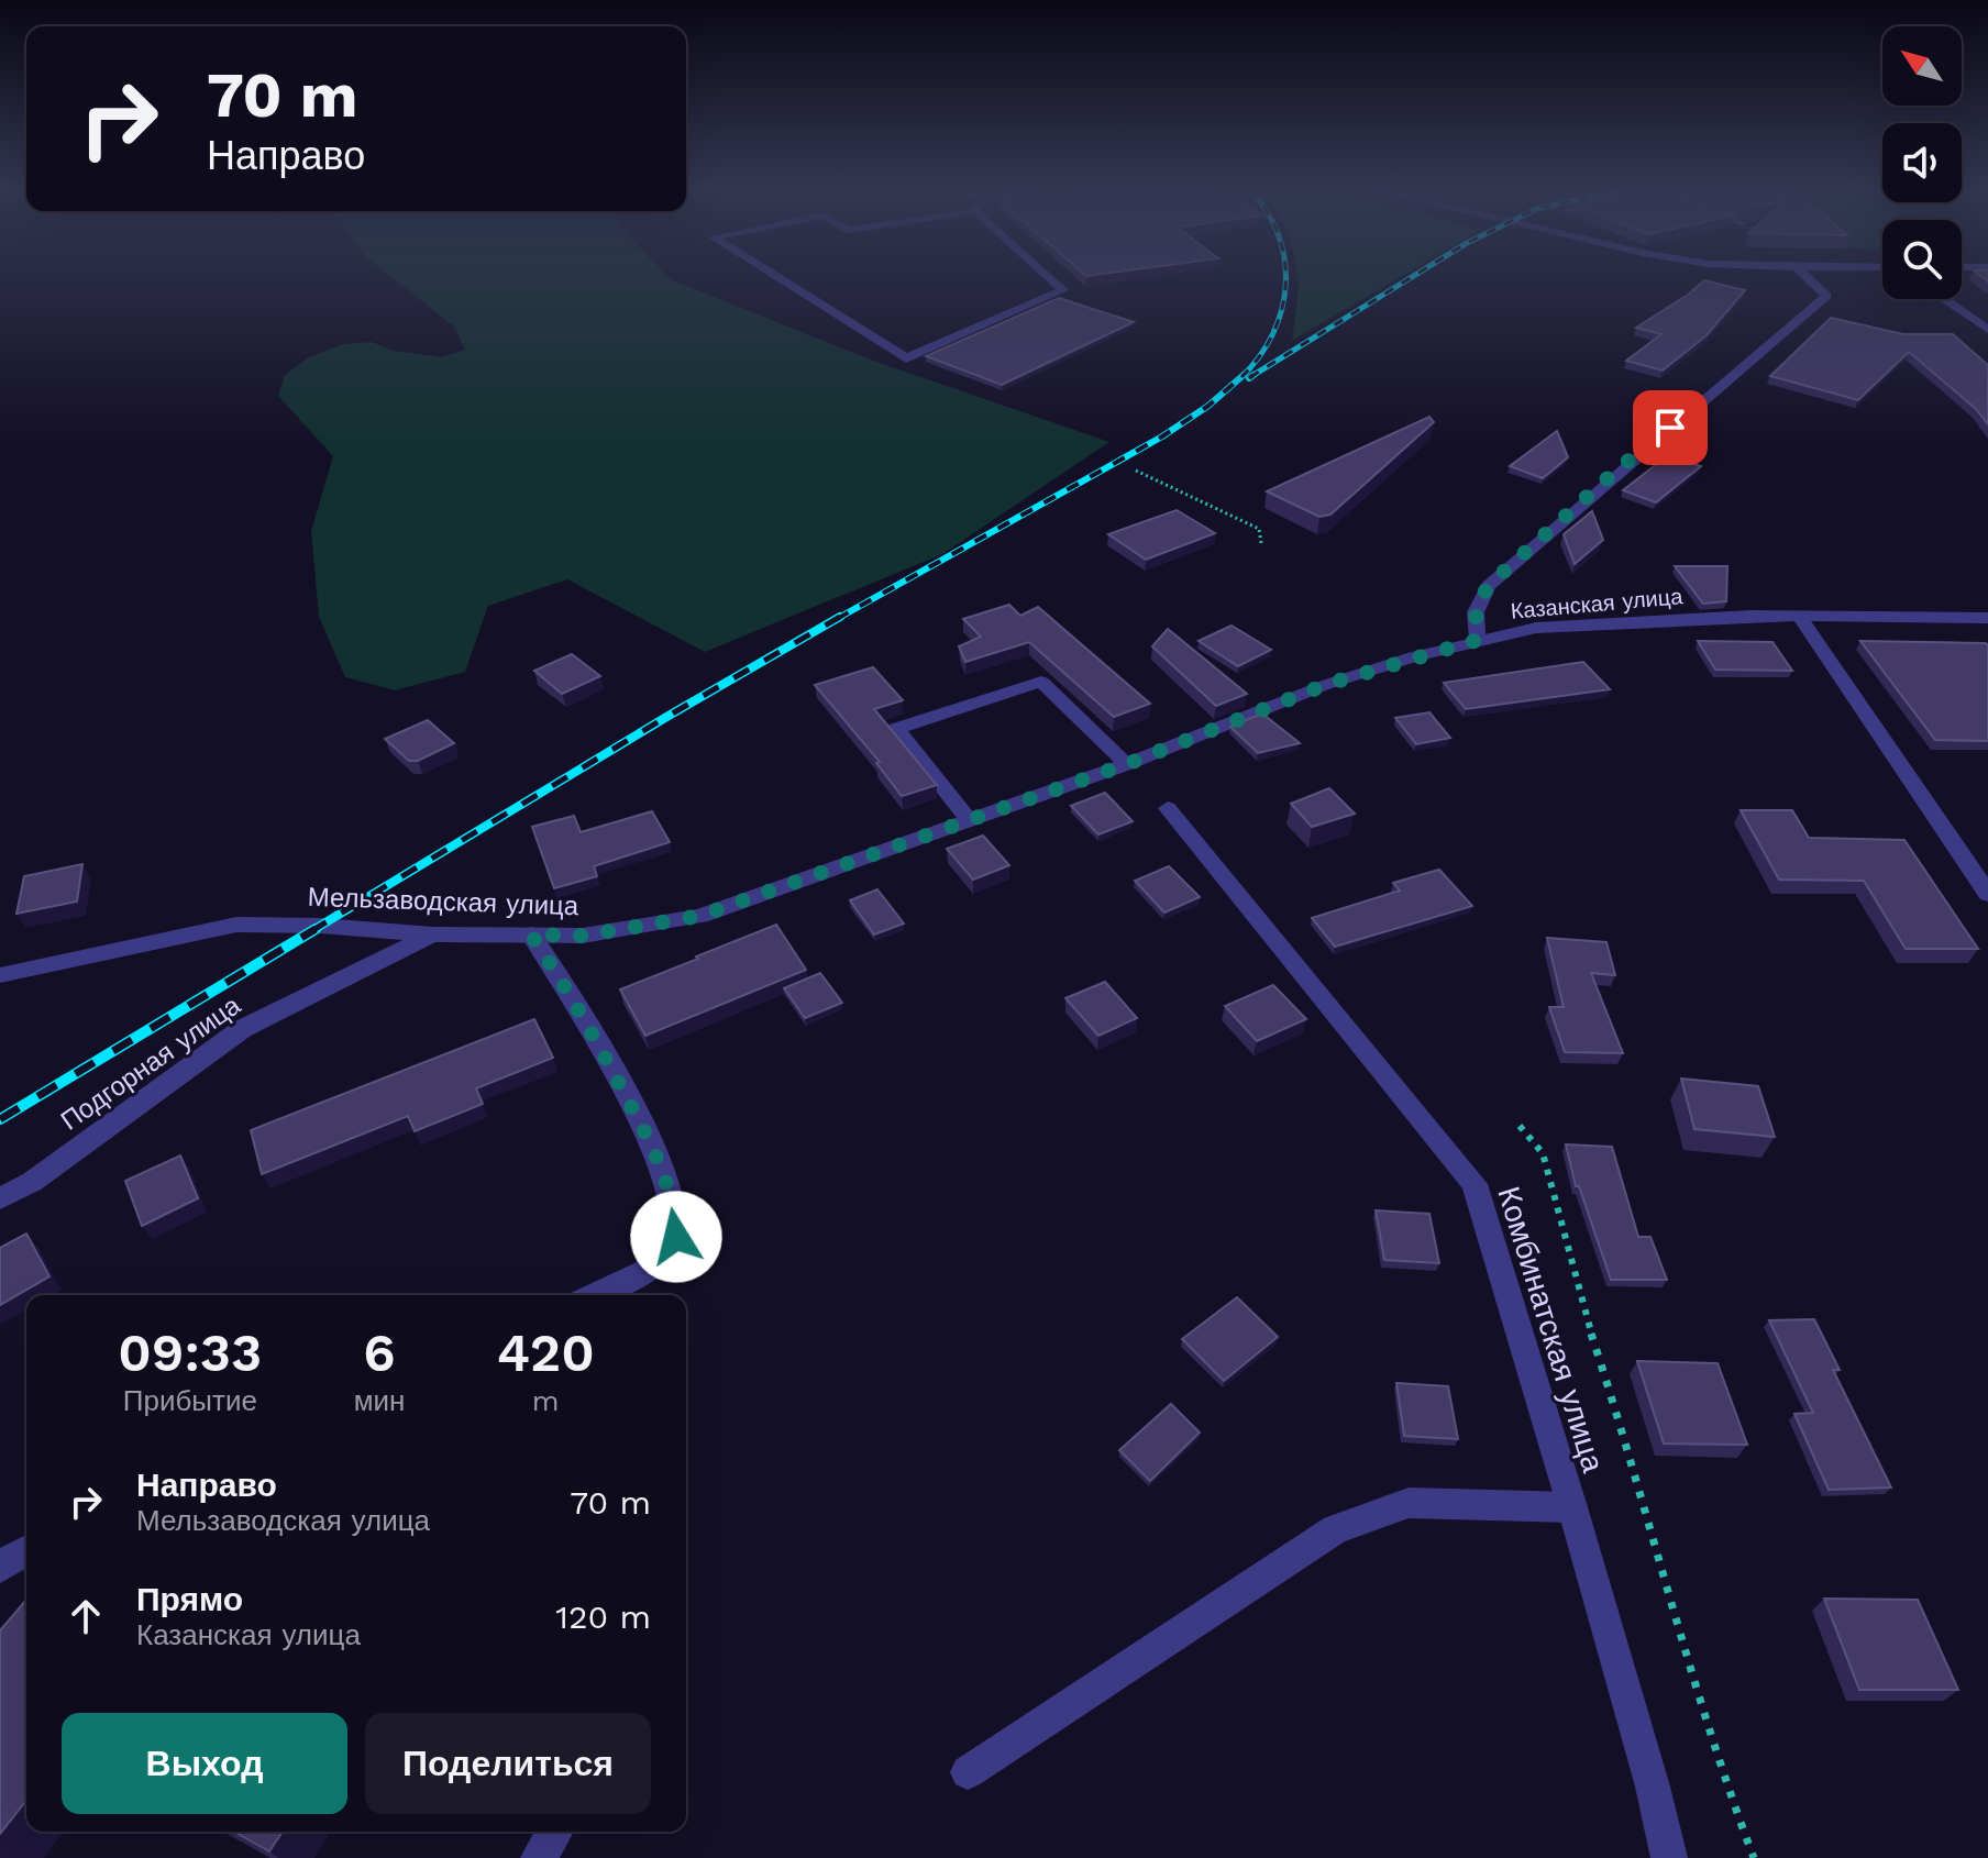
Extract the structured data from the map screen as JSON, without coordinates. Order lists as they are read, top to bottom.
{
  "streets": {
    "street": [
      "Казанская улица",
      "Мельзаводская улица",
      "Подгорная улица",
      "Комбинатская улица"
    ]
  },
  "crossings": [
    ["Казанская улица", "Мельзаводская улица"],
    ["Мельзаводская улица", "Подгорная улица"]
  ],
  "north": "top left",
  "page": {
    "turn": ["70 m", "Направо"],
    "eta": [
      "09:33",
      "Прибытие",
      "6",
      "мин",
      "420",
      "m"
    ],
    "list": [
      {
        "name": "Направо",
        "note": "Мельзаводская улица",
        "value": "70 m"
      },
      {
        "name": "Прямо",
        "note": "Казанская улица",
        "value": "120 m"
      }
    ],
    "buttons": ["Выход", "Поделиться"]
  }
}
